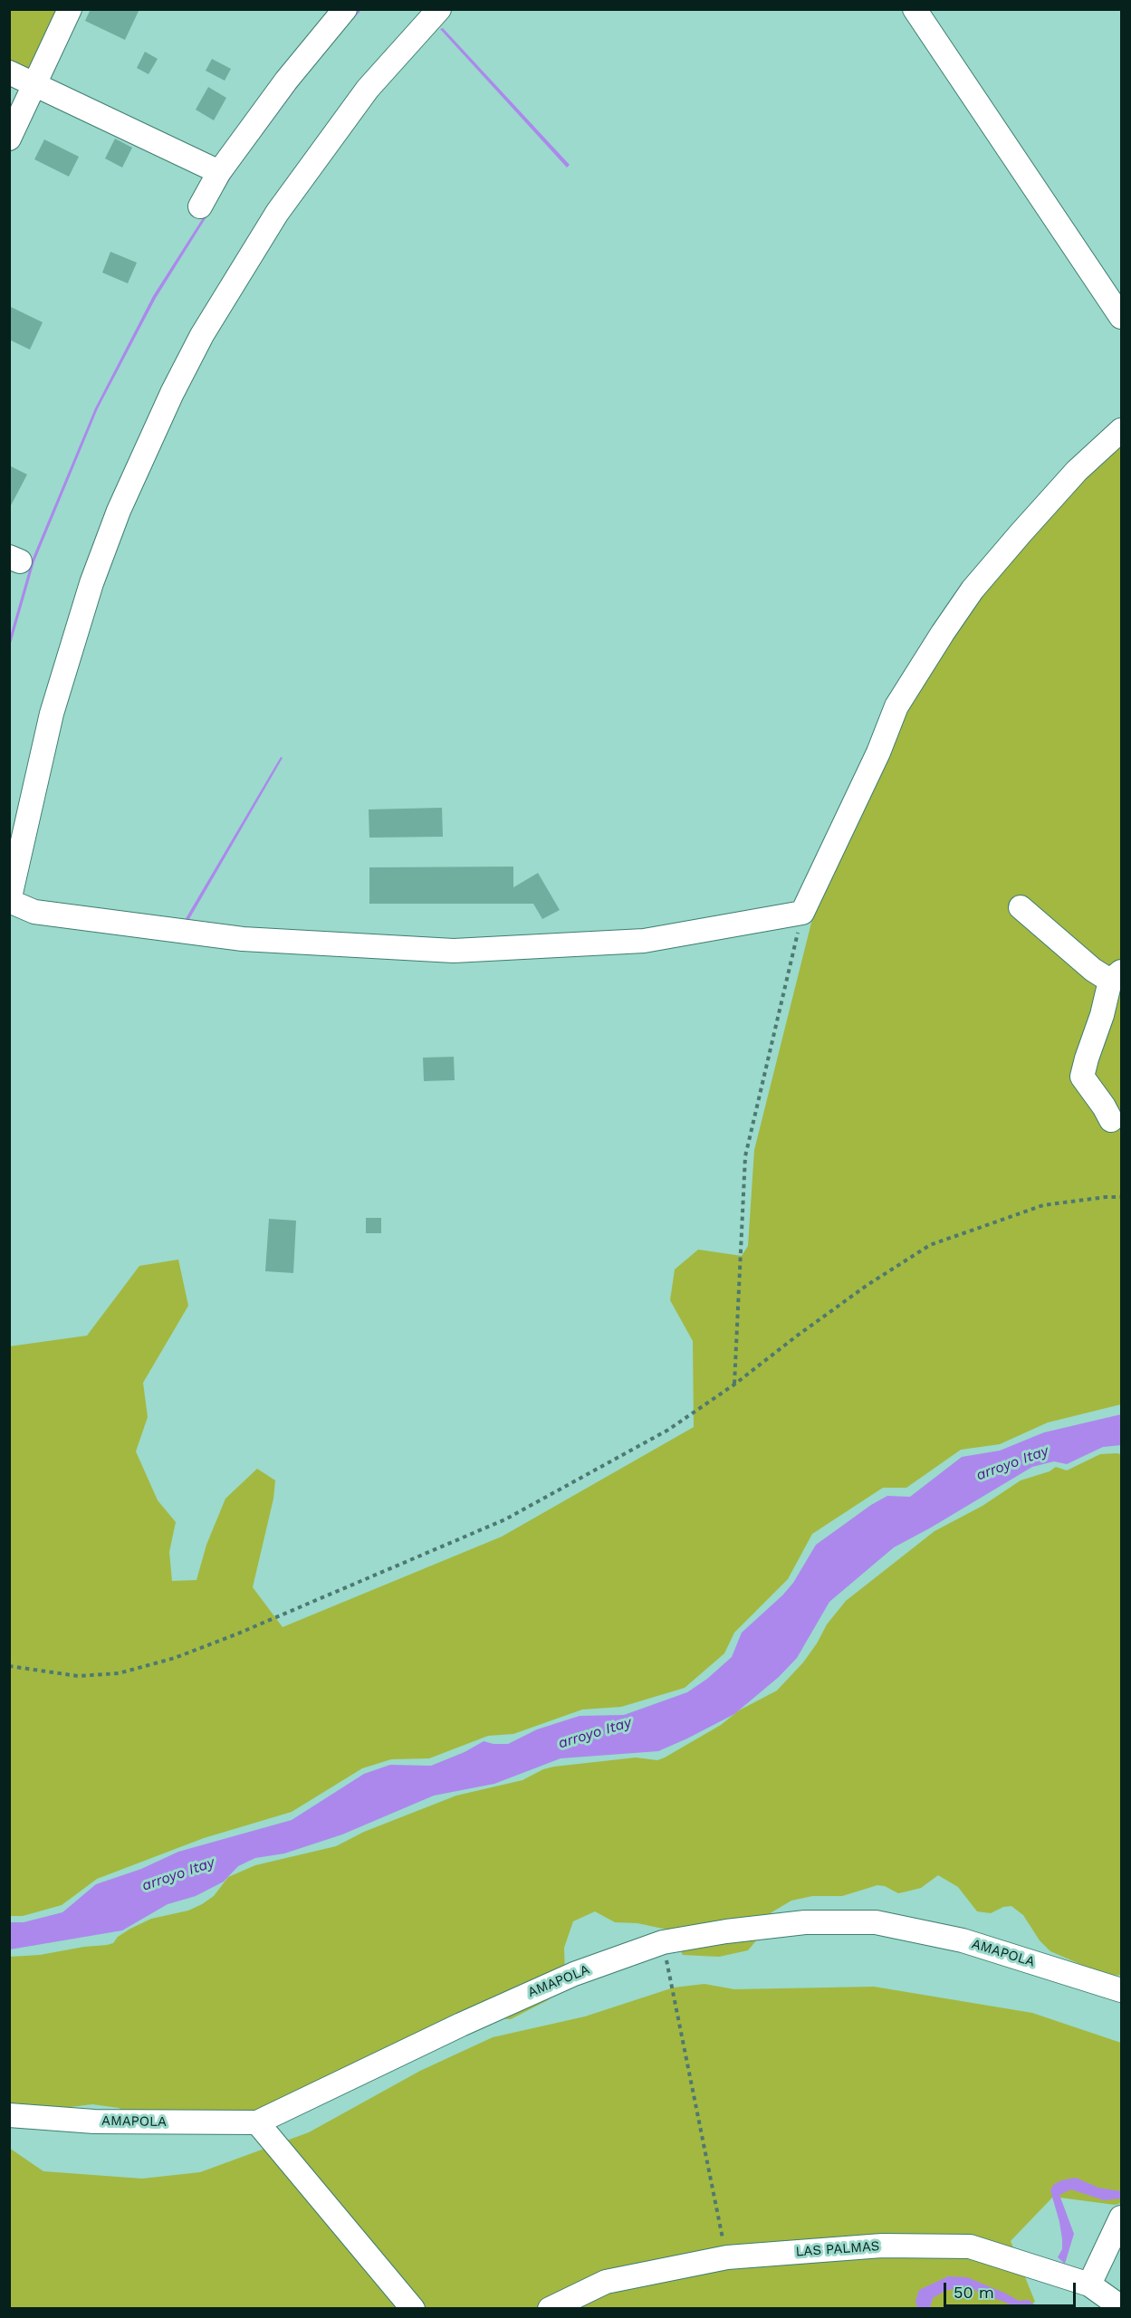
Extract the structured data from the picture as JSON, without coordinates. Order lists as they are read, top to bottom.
{
  "streets": {
    "street": ["AMAPOLA", "LAS PALMAS"]
  },
  "water": ["arroyo Itay"],
  "scale_bar": "50 m"
}
